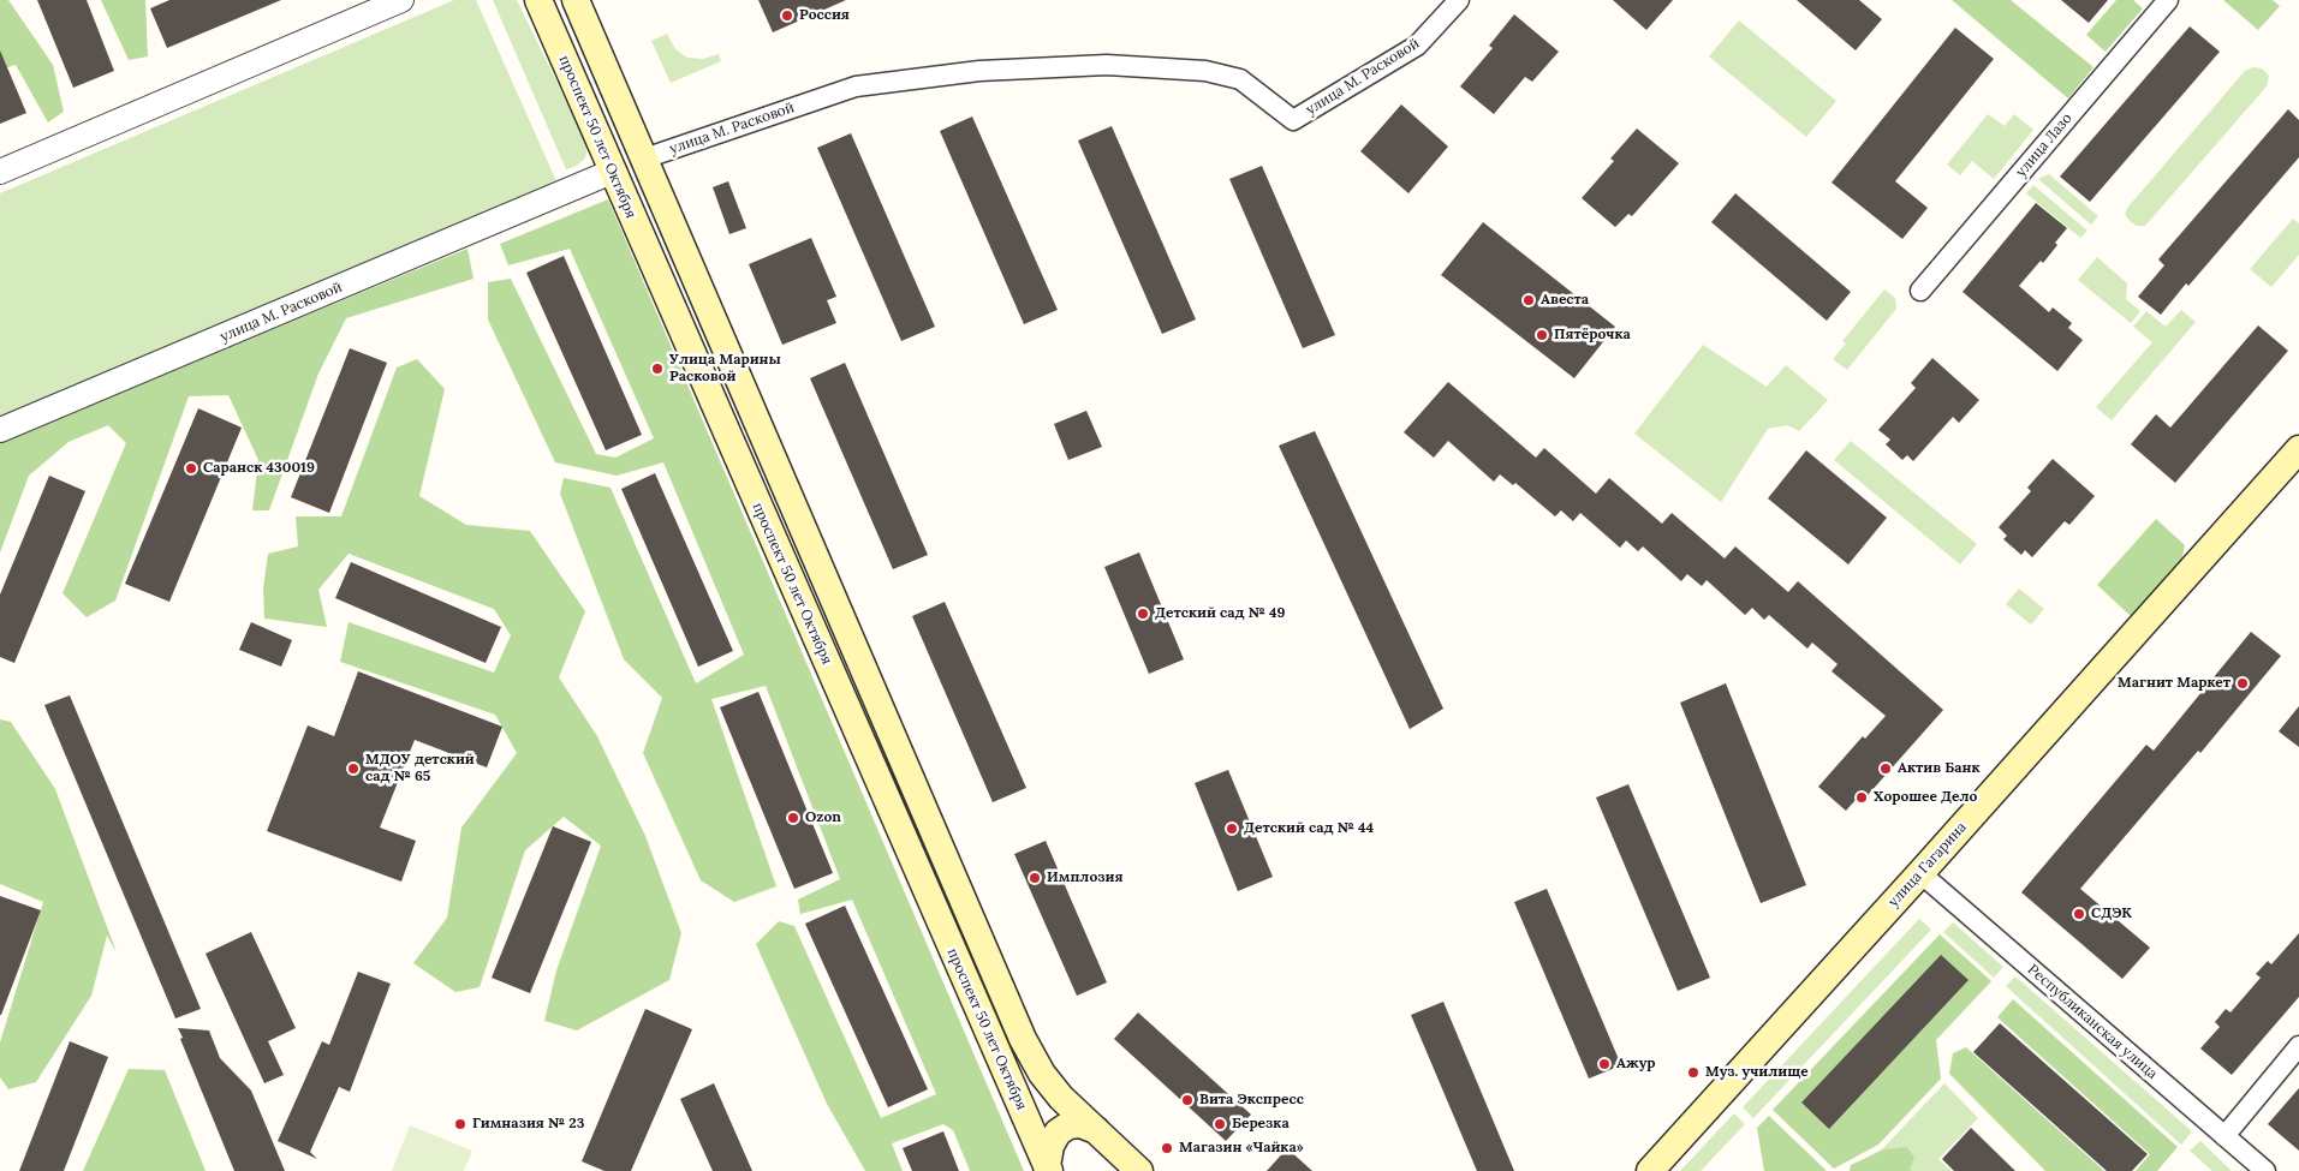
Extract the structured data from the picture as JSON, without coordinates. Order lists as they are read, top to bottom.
{
  "streets": {
    "main road": ["улица М. Расковой", "проспект 50 лет Октября", "улица Гагарина"],
    "street": ["улица Лазо", "Республиканская улица"]
  },
  "crossings": [
    ["улица М. Расковой", "проспект 50 лет Октября"],
    ["улица Гагарина", "Республиканская улица"]
  ],
  "places": [
    "Россия",
    "Авеста",
    "Пятёрочка",
    "Улица Марины Расковой",
    "Саранск 430019",
    "Детский сад № 49",
    "Магнит Маркет",
    "МДОУ детский сад № 65",
    "Актив Банк",
    "Хорошее Дело",
    "Ozon",
    "Детский сад № 44",
    "Имплозия",
    "СДЭК",
    "Ажур",
    "Муз. училище",
    "Вита Экспресс",
    "Гимназия № 23",
    "Березка",
    "Магазин «Чайка»"
  ]
}
